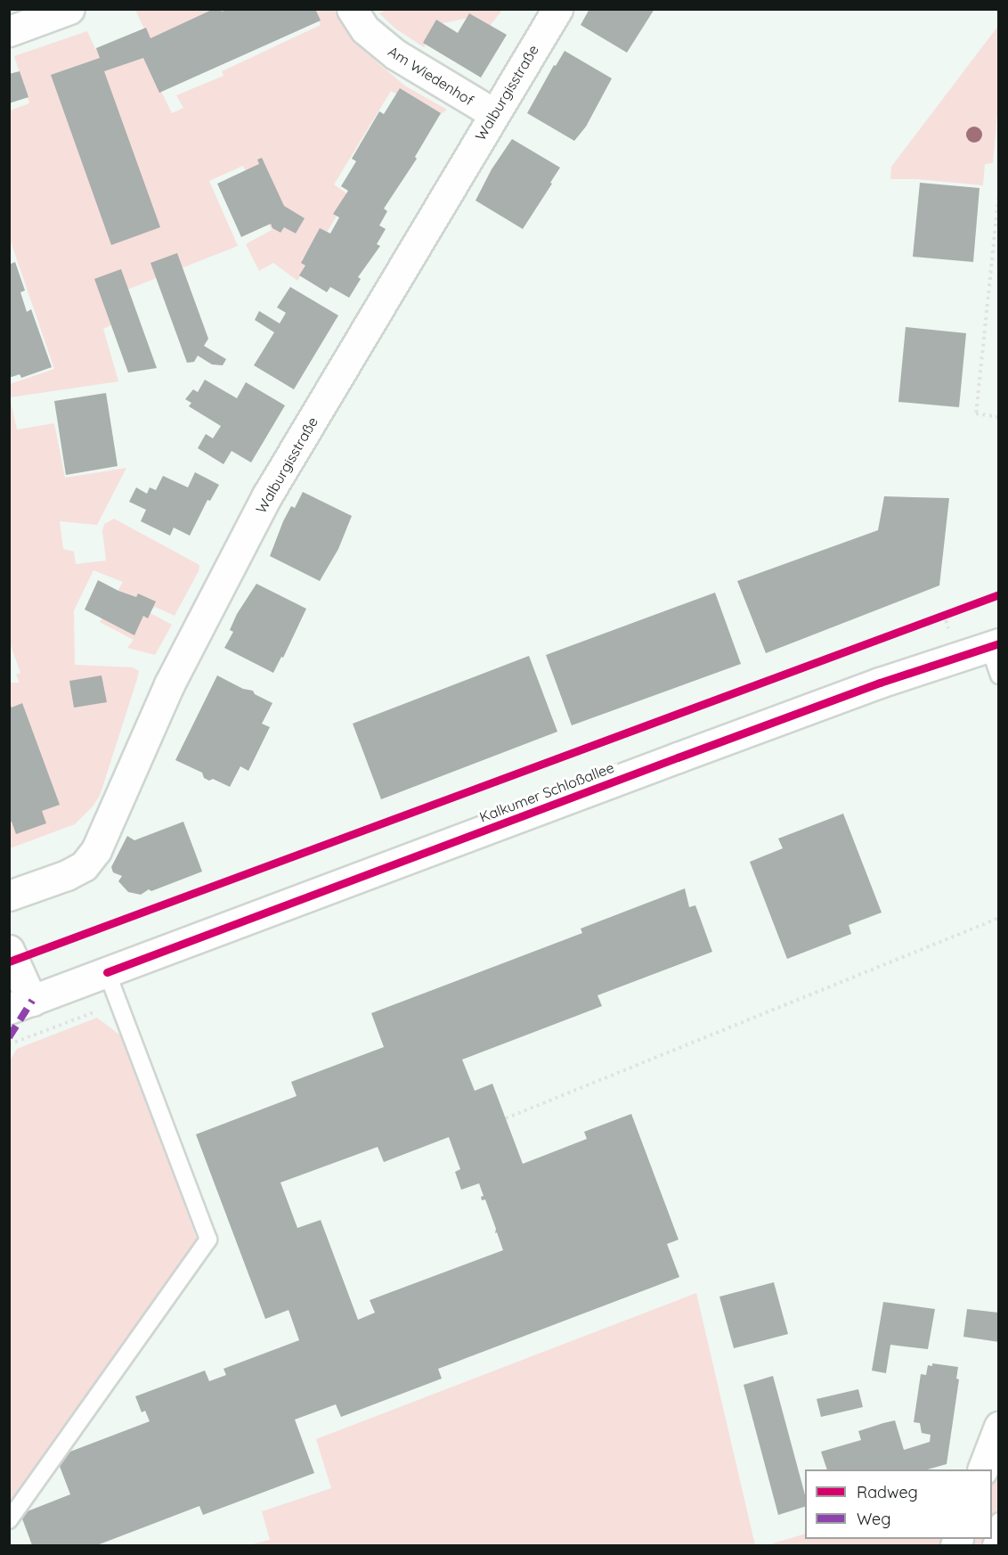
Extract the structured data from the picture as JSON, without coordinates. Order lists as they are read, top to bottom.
{
  "streets": {
    "street": ["Am Wiedenhof", "Walburgisstraße", "Kalkumer Schloßallee"]
  },
  "crossings": [
    ["Am Wiedenhof", "Walburgisstraße"]
  ],
  "legend": ["Radweg", "Weg"]
}
